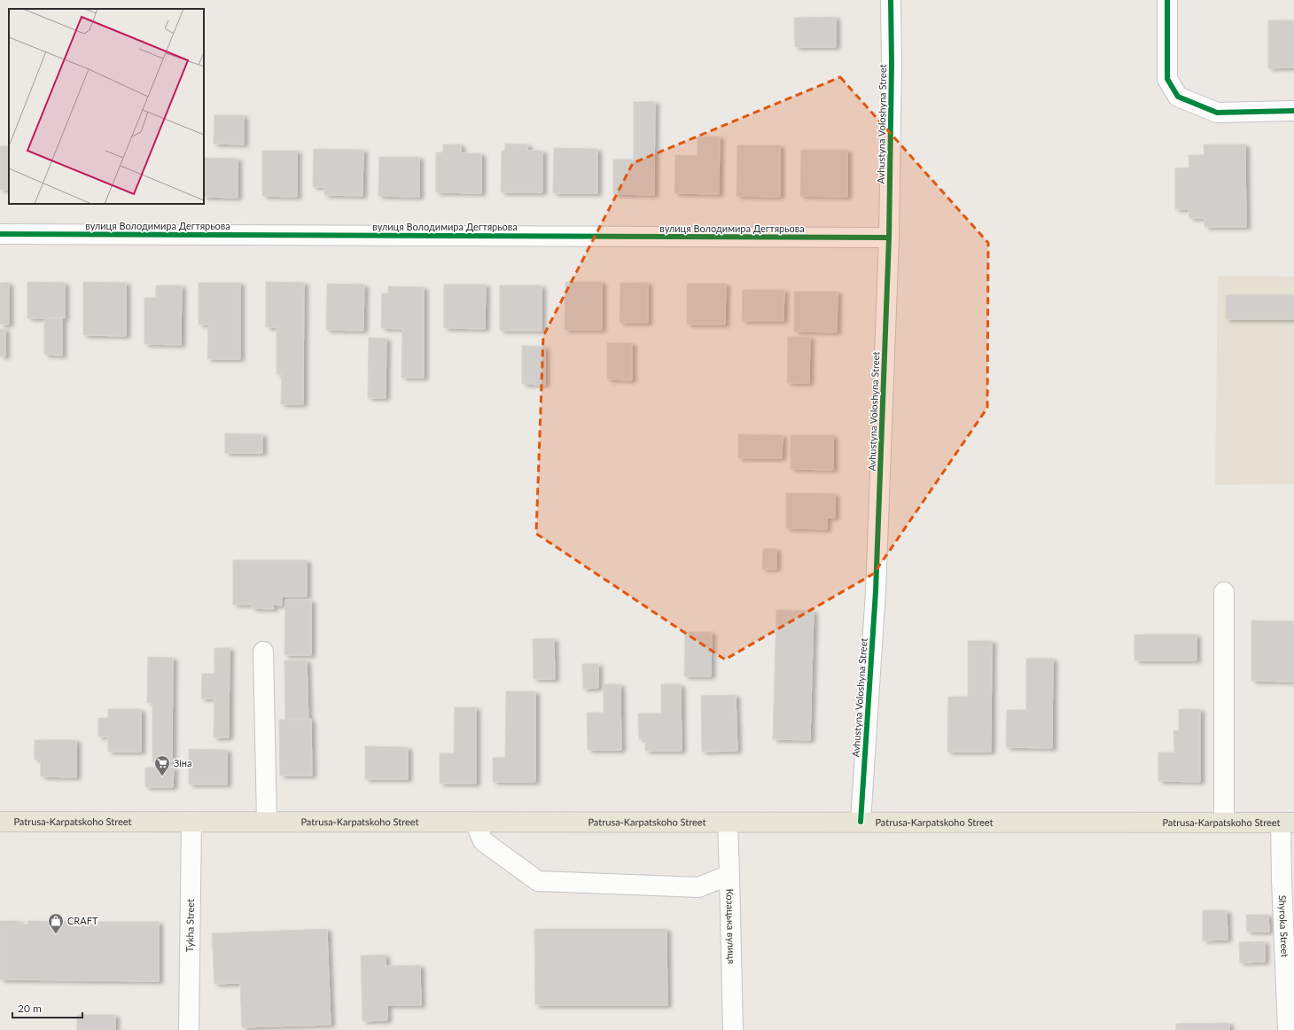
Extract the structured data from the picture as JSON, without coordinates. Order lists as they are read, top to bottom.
{
  "streets": {
    "main road": ["Patrusa-Karpatskoho Street"],
    "street": [
      "Avhustyna Voloshyna Street",
      "вулиця Володимира Дегтярьова",
      "Tykha Street",
      "Козацька вулиця",
      "Shyroka Street"
    ]
  },
  "crossings": [
    ["Avhustyna Voloshyna Street", "вулиця Володимира Дегтярьова"],
    ["Avhustyna Voloshyna Street", "Patrusa-Karpatskoho Street"],
    ["Patrusa-Karpatskoho Street", "Tykha Street"],
    ["Patrusa-Karpatskoho Street", "Козацька вулиця"],
    ["Patrusa-Karpatskoho Street", "Shyroka Street"]
  ],
  "places": {
    "supermarket": ["Зіна"],
    "shop": ["CRAFT"]
  },
  "scale_bar": "20 m"
}
